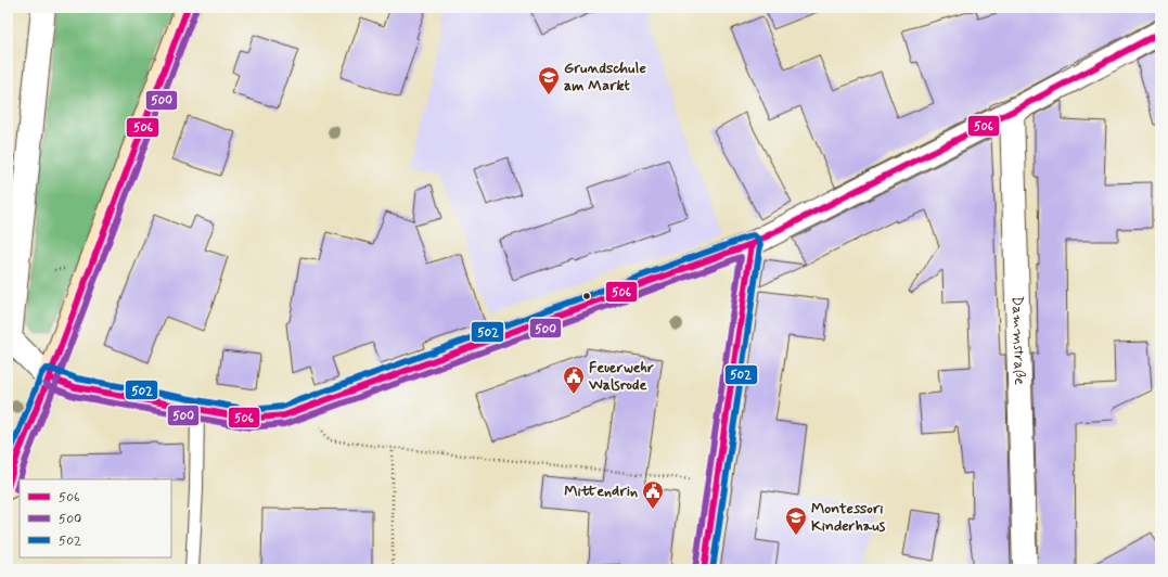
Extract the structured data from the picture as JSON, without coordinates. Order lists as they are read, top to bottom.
{
  "streets": {
    "street": ["Dammstraße"]
  },
  "places": {
    "school or university": ["Grundschule am Markt", "Montessori Kinderhaus"],
    "public building": ["Feuerwehr Walsrode", "Mittendrin"]
  },
  "lines": ["transit line 506", "transit line 500", "transit line 502"],
  "legend": ["506", "500", "502"]
}
